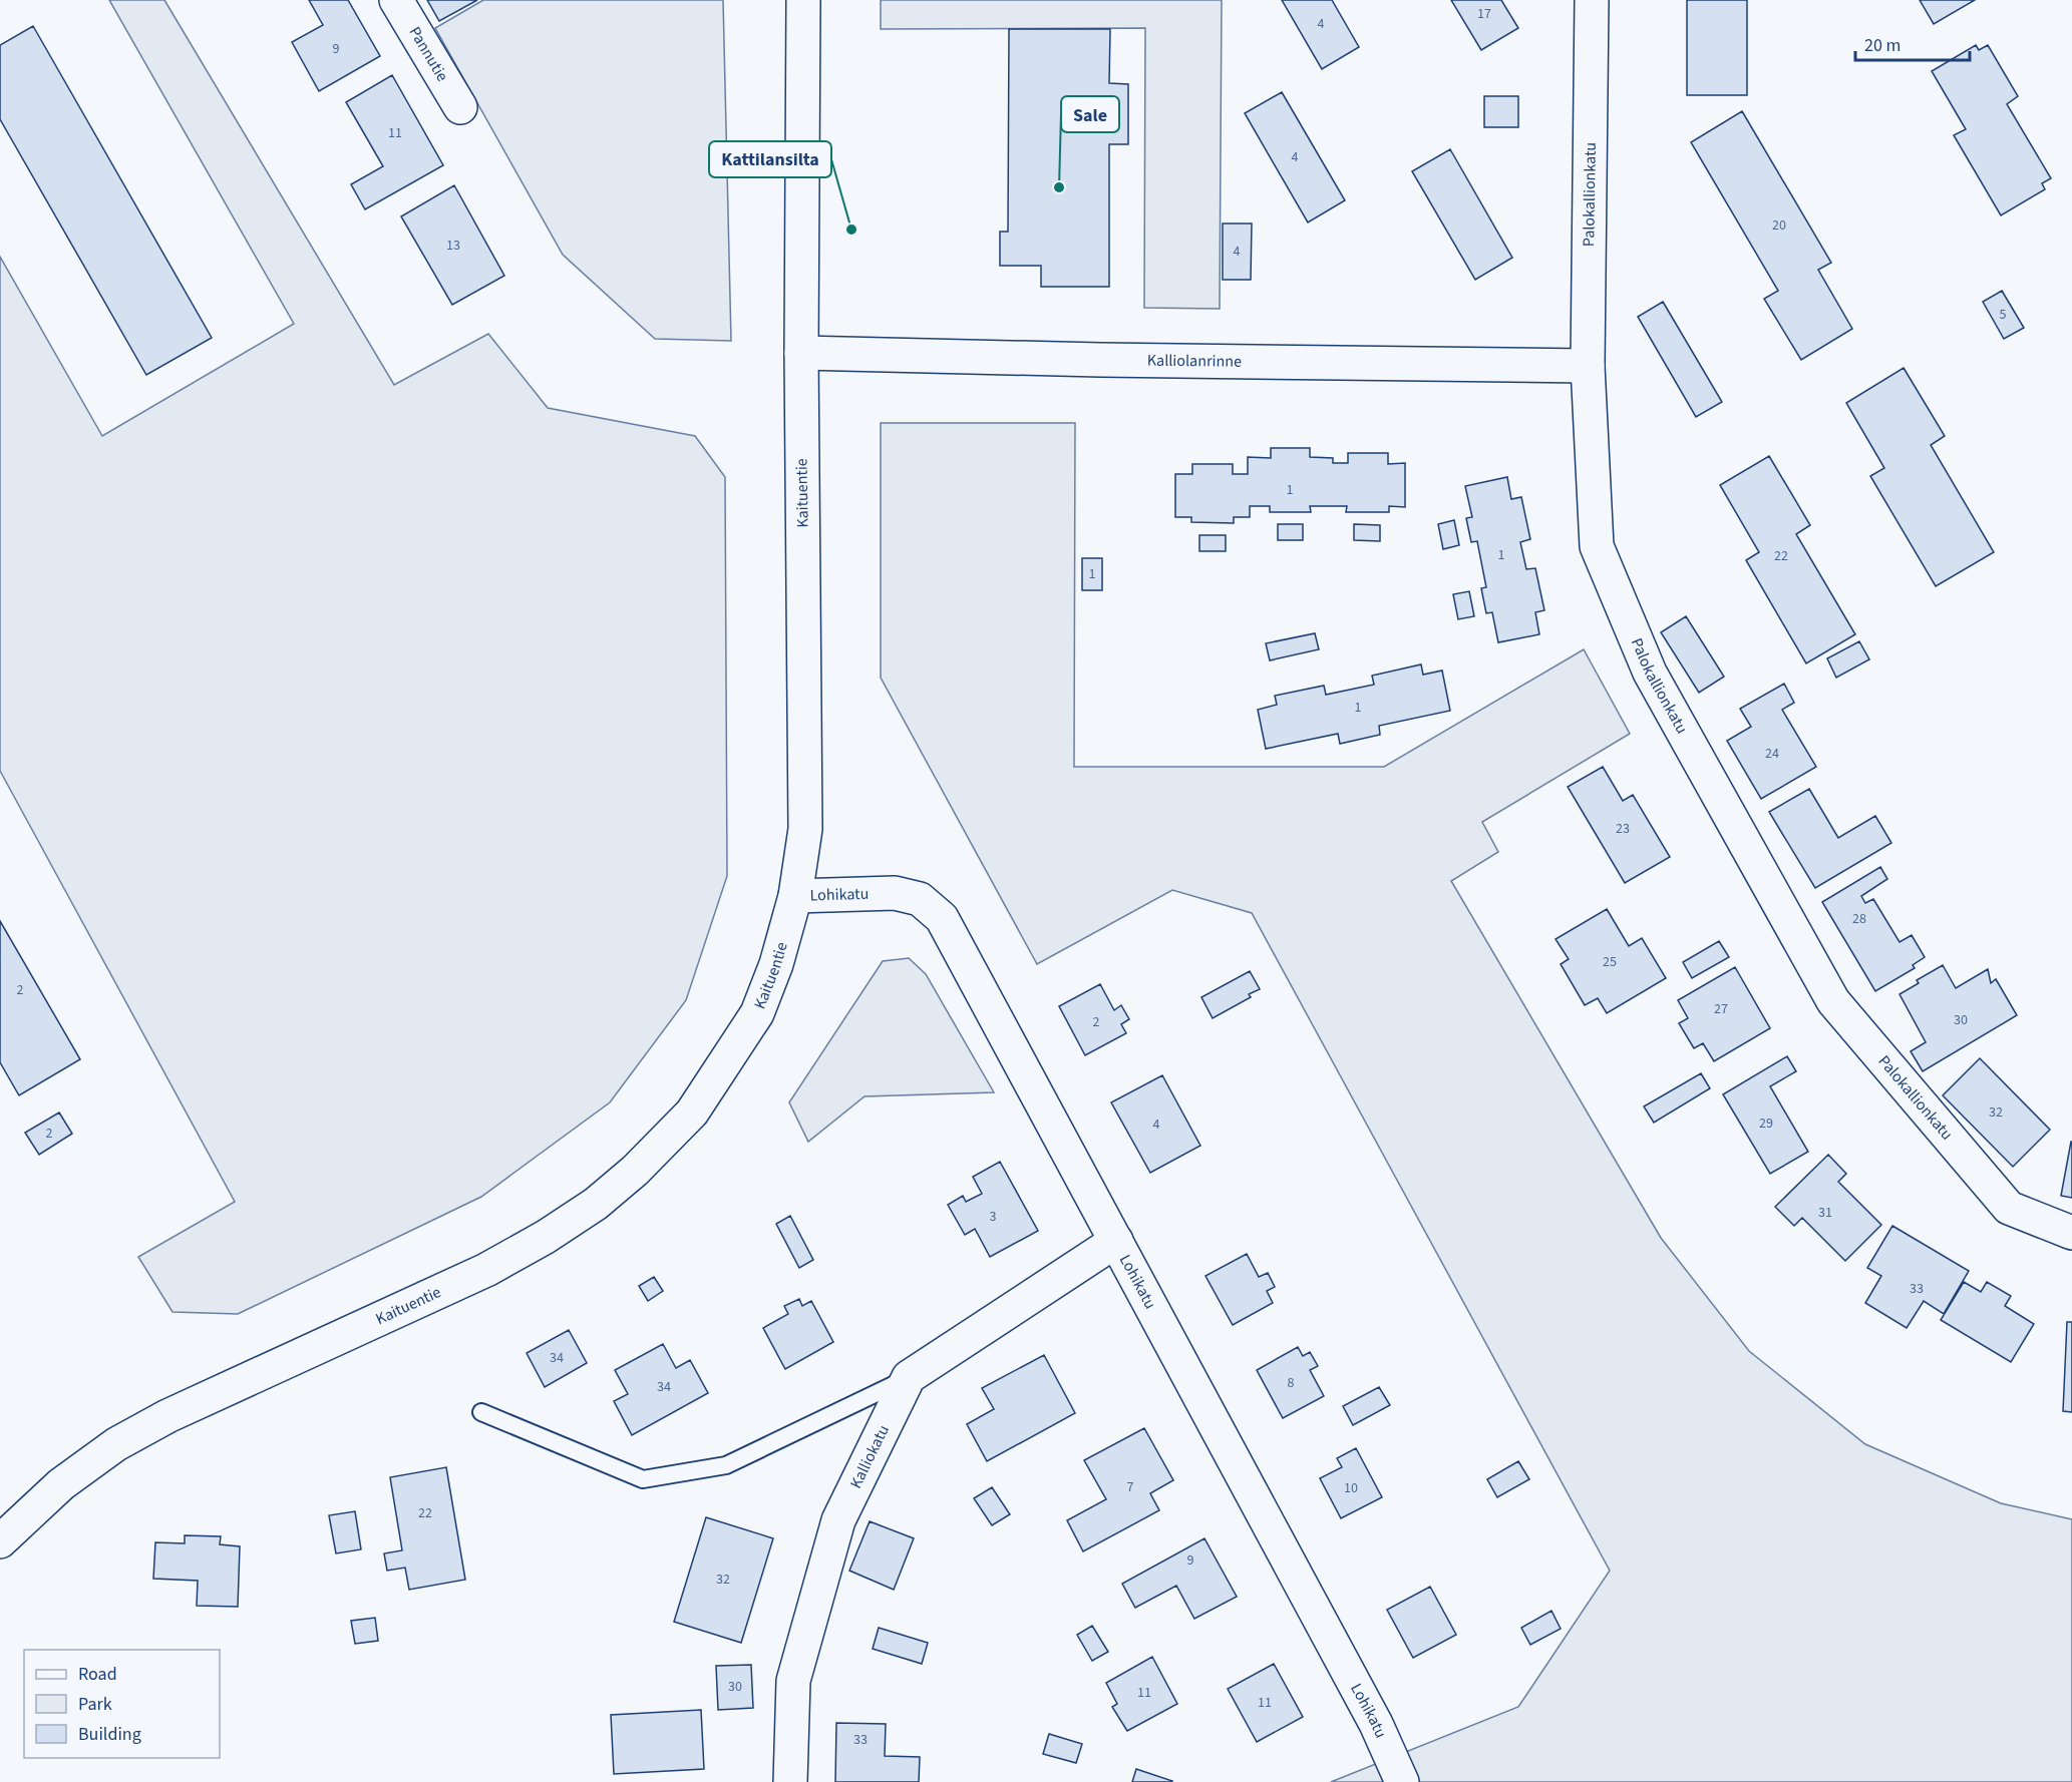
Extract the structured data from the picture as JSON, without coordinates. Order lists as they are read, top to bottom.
{
  "streets": {
    "street": [
      "Pannutie",
      "Palokallionkatu",
      "Kalliolanrinne",
      "Kaituentie",
      "Lohikatu",
      "Kalliokatu"
    ]
  },
  "crossings": [
    ["Palokallionkatu", "Kalliolanrinne"],
    ["Kalliolanrinne", "Kaituentie"],
    ["Kaituentie", "Lohikatu"]
  ],
  "places": ["Sale", "Kattilansilta"],
  "house_numbers": [
    "17",
    "4",
    "9",
    "11",
    "4",
    "20",
    "13",
    "4",
    "5",
    "1",
    "1",
    "22",
    "1",
    "1",
    "24",
    "23",
    "28",
    "25",
    "2",
    "27",
    "30",
    "2",
    "32",
    "29",
    "4",
    "2",
    "31",
    "3",
    "33",
    "34",
    "8",
    "34",
    "7",
    "10",
    "22",
    "9",
    "32",
    "30",
    "11",
    "11",
    "33"
  ],
  "legend": ["Road", "Park", "Building"],
  "scale_bar": "20 m"
}
